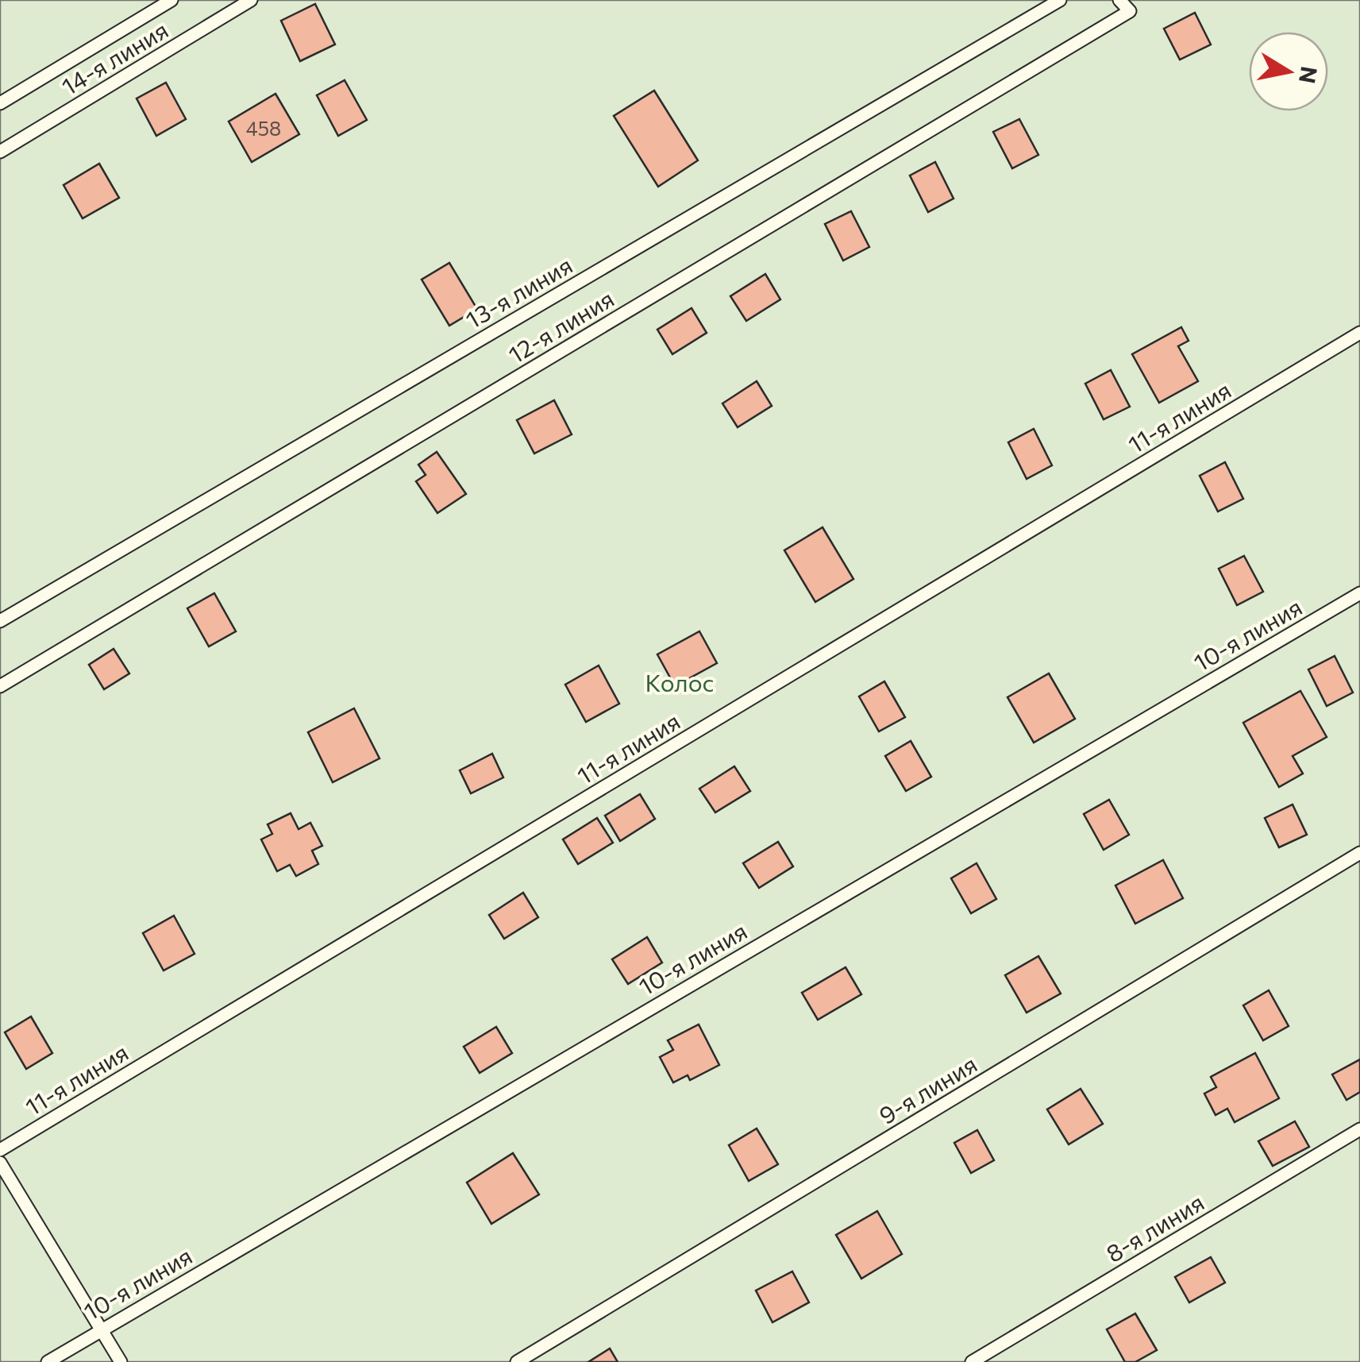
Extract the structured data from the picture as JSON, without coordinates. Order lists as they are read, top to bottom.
{
  "streets": {
    "lane": [
      "14-я линия",
      "13-я линия",
      "12-я линия",
      "11-я линия",
      "10-я линия",
      "9-я линия",
      "8-я линия"
    ]
  },
  "parks": ["Колос"],
  "house_numbers": ["458"],
  "north": "right"
}
